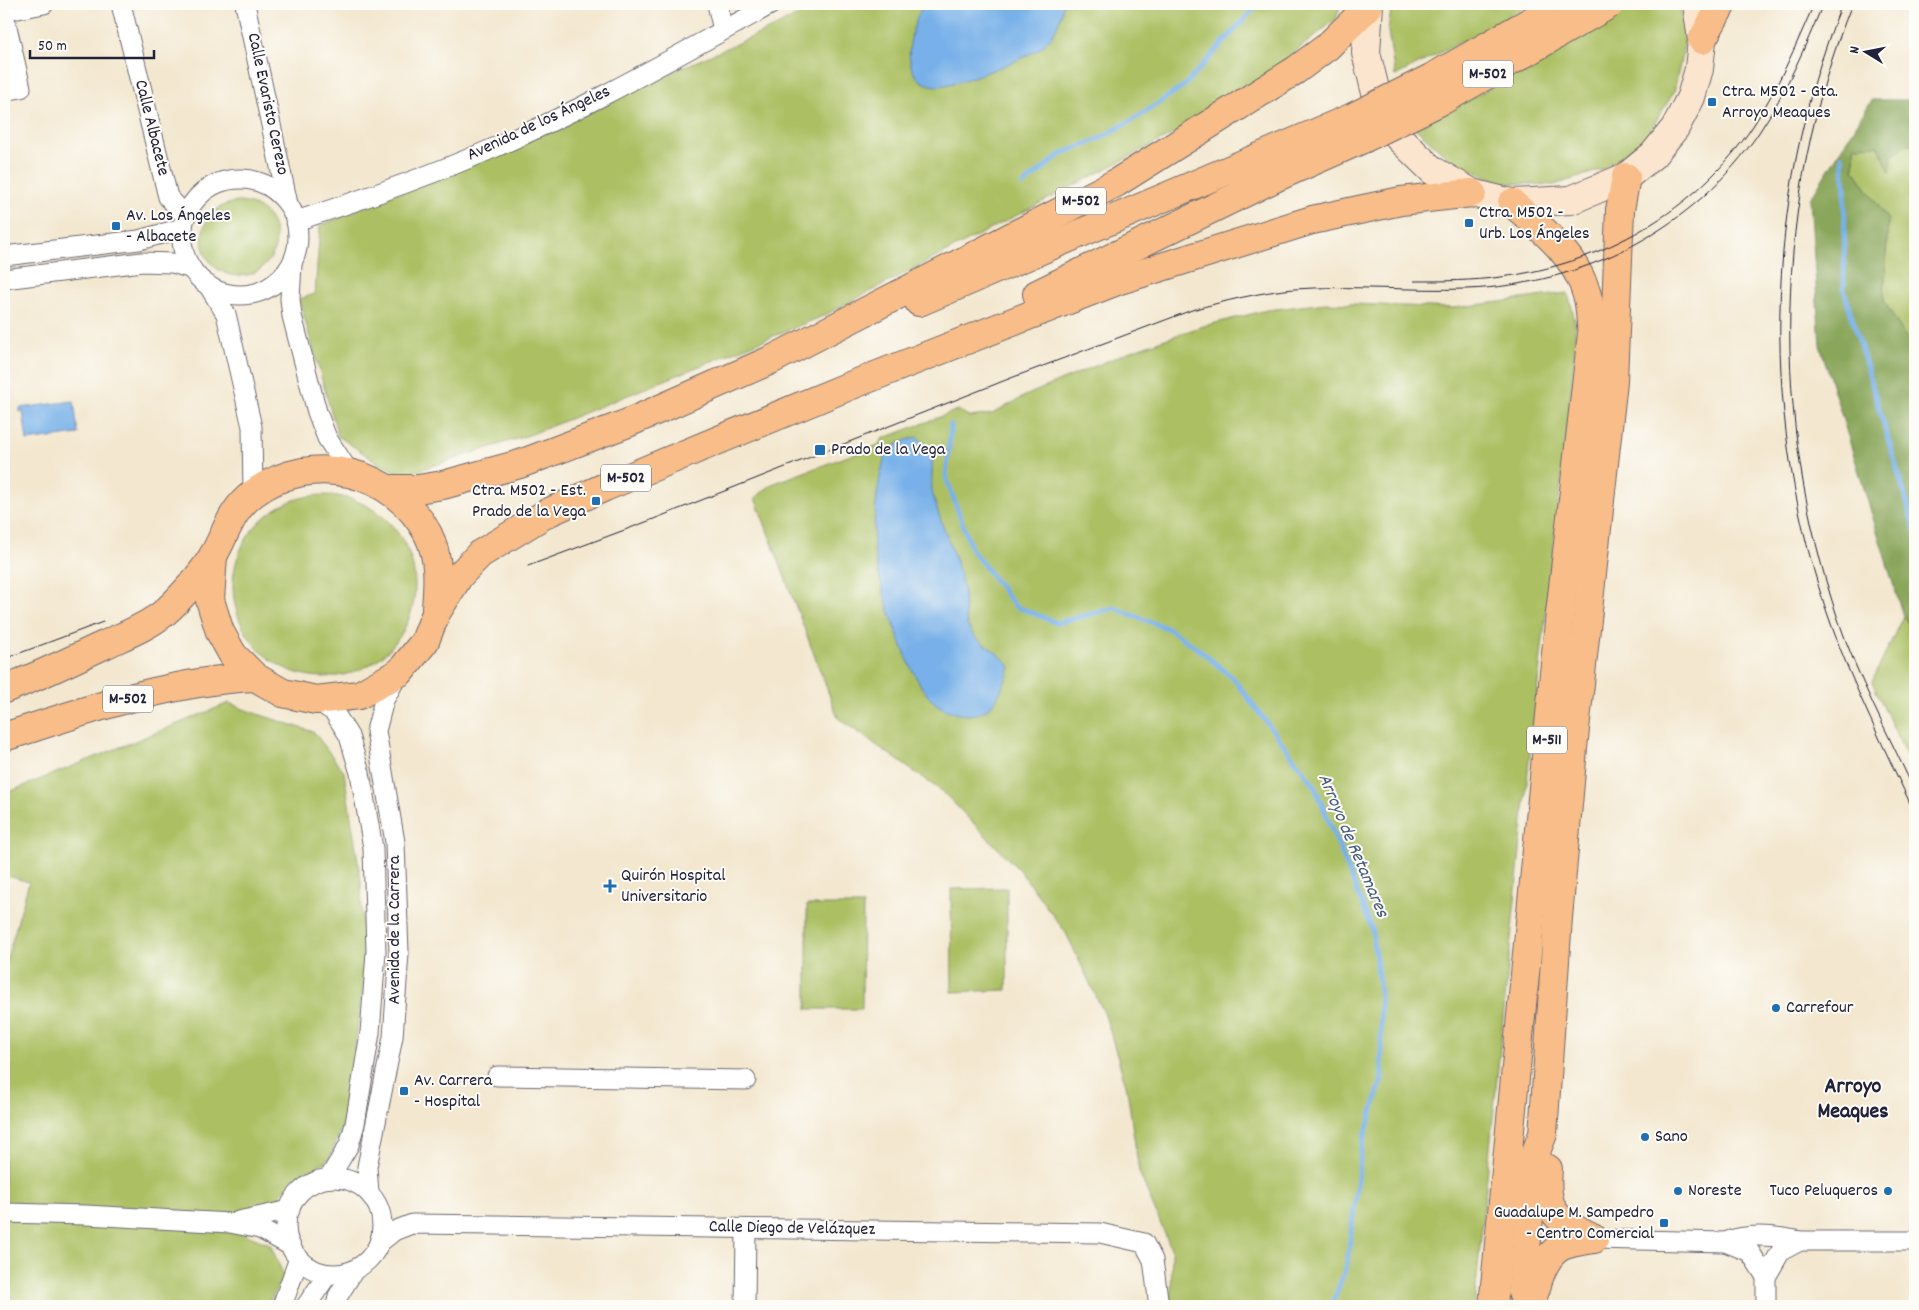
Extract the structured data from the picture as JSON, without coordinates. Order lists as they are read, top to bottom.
{
  "streets": {
    "highway": ["M-502", "M-511"],
    "street": [
      "Calle Evaristo Cerezo",
      "Avenida de los Ángeles",
      "Calle Albacete",
      "Avenida de la Carrera",
      "Calle Diego de Velázquez"
    ]
  },
  "crossings": [
    ["M-502", "M-511"],
    ["M-502", "Avenida de la Carrera"],
    ["Calle Evaristo Cerezo", "Avenida de los Ángeles"],
    ["Calle Evaristo Cerezo", "Calle Albacete"],
    ["Avenida de los Ángeles", "Calle Albacete"],
    ["Avenida de la Carrera", "Calle Diego de Velázquez"]
  ],
  "districts": ["Arroyo Meaques"],
  "water": ["Arroyo de Retamares"],
  "places": {
    "transit": [
      "Ctra. M502 - Gta. Arroyo Meaques",
      "Ctra. M502 - Urb. Los Ángeles",
      "Av. Los Ángeles - Albacete",
      "Prado de la Vega",
      "Ctra. M502 - Est. Prado de la Vega",
      "Av. Carrera - Hospital",
      "Guadalupe M. Sampedro - Centro Comercial"
    ],
    "health": ["Quirón Hospital Universitario"],
    "other": [
      "Carrefour",
      "Sano",
      "Noreste",
      "Tuco Peluqueros"
    ]
  },
  "scale_bar": "50 m",
  "north": "left"
}
